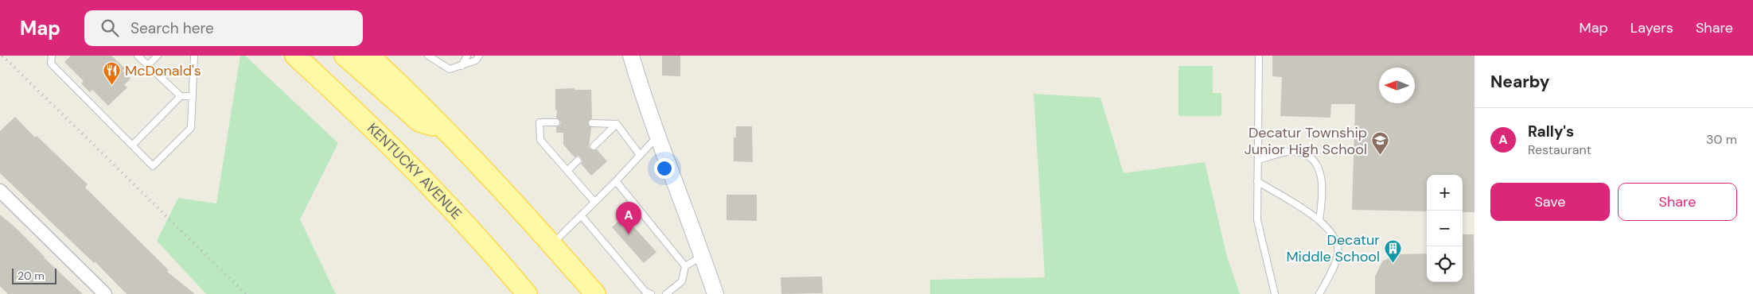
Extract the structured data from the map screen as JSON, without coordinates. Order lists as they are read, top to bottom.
{
  "streets": {
    "main road": ["KENTUCKY AVENUE"]
  },
  "places": {
    "restaurant": ["McDonald's"],
    "school or university": ["Decatur Township Junior High School"],
    "building": ["Decatur Middle School"]
  },
  "scale_bar": "20 m",
  "north": "left",
  "page": {
    "header": "Map",
    "search": "Search here",
    "nav": ["Map", "Layers", "Share"],
    "heading": "Nearby",
    "list": [
      {
        "mark": "A",
        "name": "Rally's",
        "note": "Restaurant",
        "value": "30 m"
      }
    ],
    "buttons": ["Save", "Share"],
    "map_buttons": ["+", "−"],
    "pins": "A",
    "scale": "20 m"
  }
}
